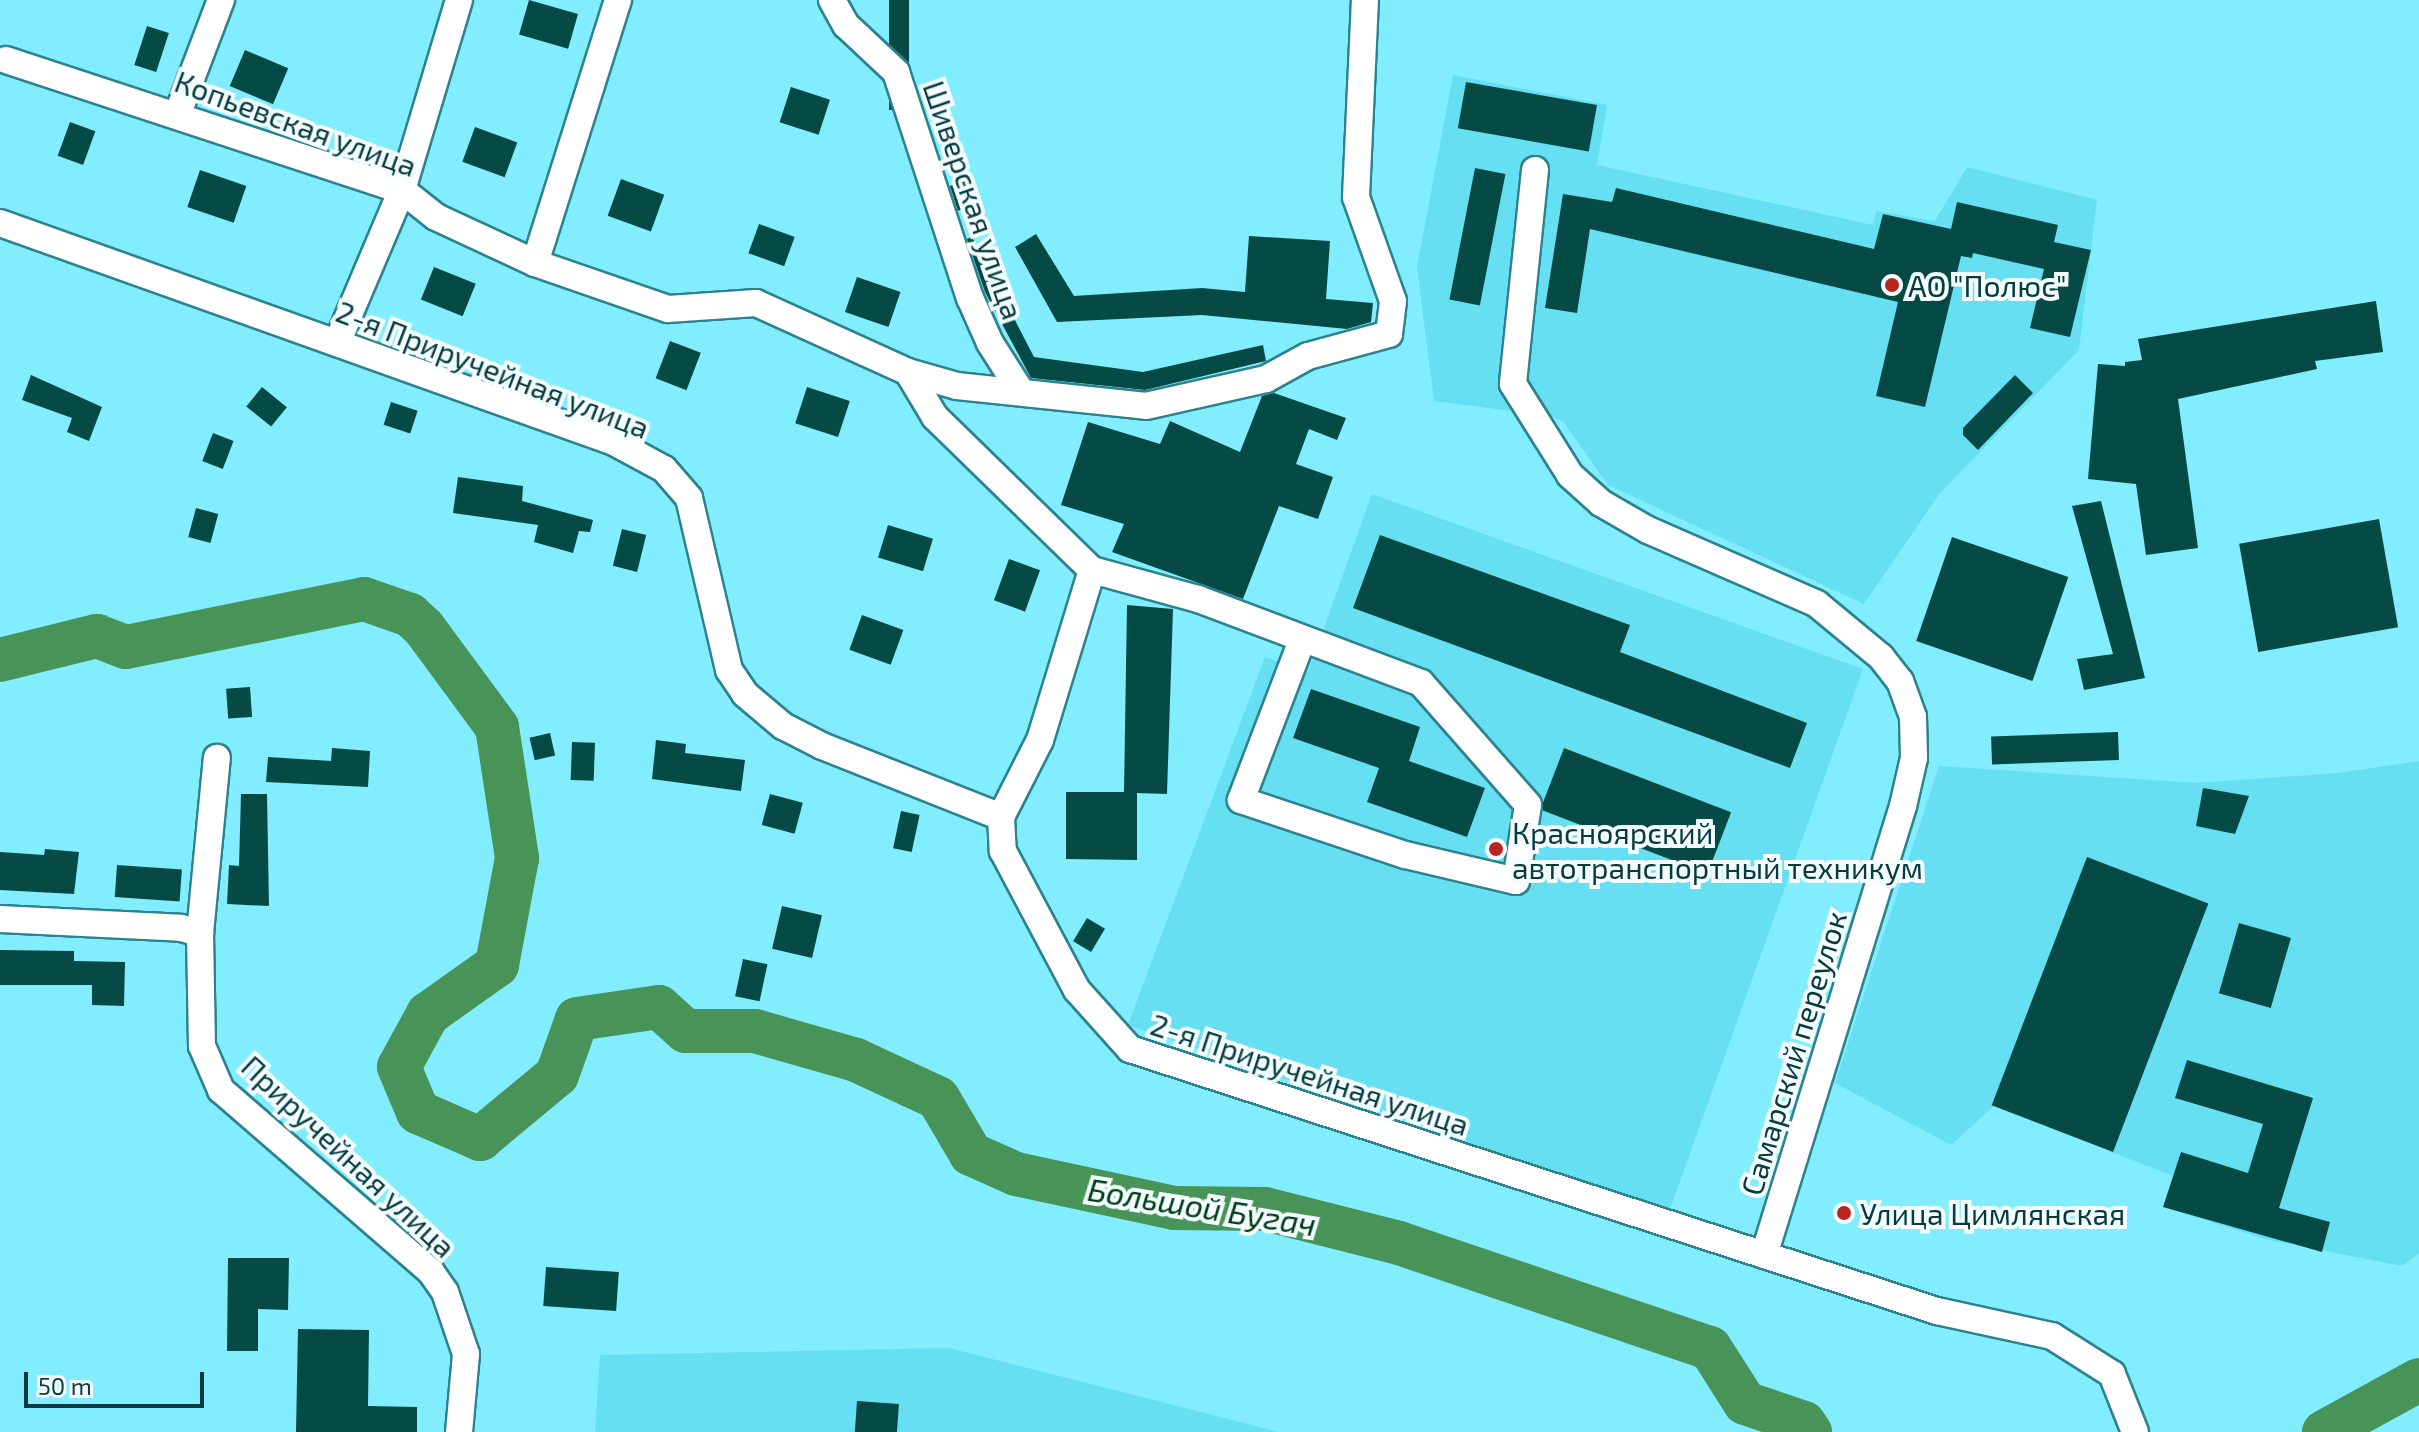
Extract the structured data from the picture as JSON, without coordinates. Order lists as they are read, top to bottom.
{
  "streets": {
    "street": [
      "Копьевская улица",
      "Шиверская улица",
      "2-я Приручейная улица",
      "Самарский переулок",
      "Приручейная улица"
    ]
  },
  "crossings": [
    ["Копьевская улица", "Шиверская улица"],
    ["2-я Приручейная улица", "Самарский переулок"]
  ],
  "water": ["Большой Бугач"],
  "places": ["АО \"Полюс\"", "Красноярский автотранспортный техникум", "Улица Цимлянская"],
  "scale_bar": "50 m"
}
